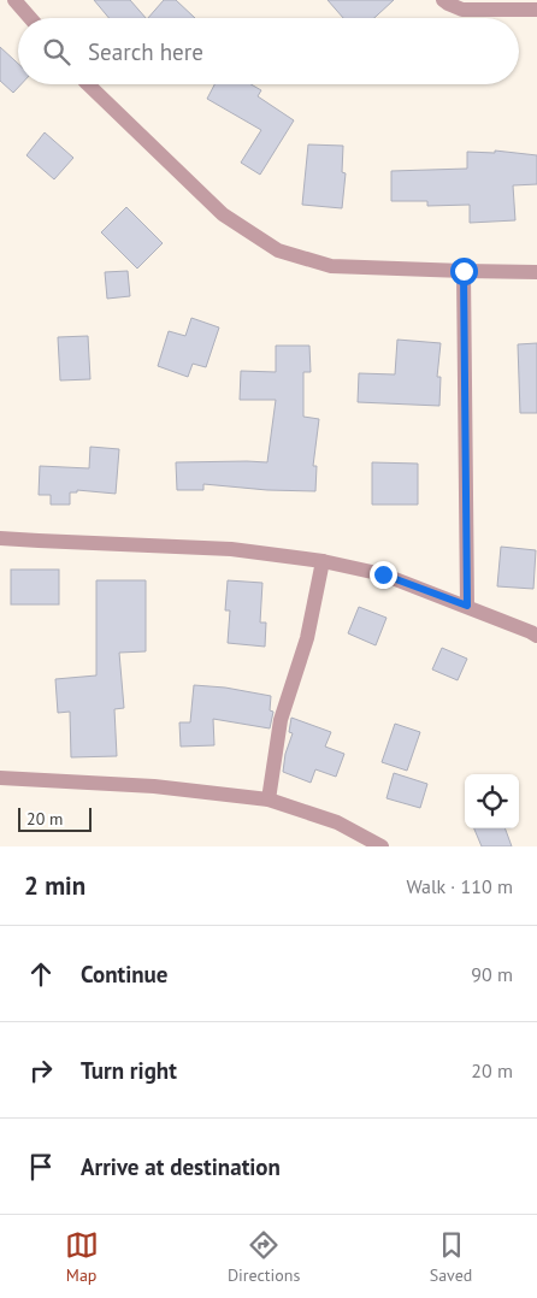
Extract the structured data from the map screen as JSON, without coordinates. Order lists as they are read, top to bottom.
{
  "scale_bar": "20 m",
  "page": {
    "search": "Search here",
    "scale": "20 m",
    "heading": ["2 min", "Walk · 110 m"],
    "list": [
      ["Continue", "90 m"],
      ["Turn right", "20 m"],
      "Arrive at destination"
    ],
    "nav": ["Map", "Directions", "Saved"]
  }
}
